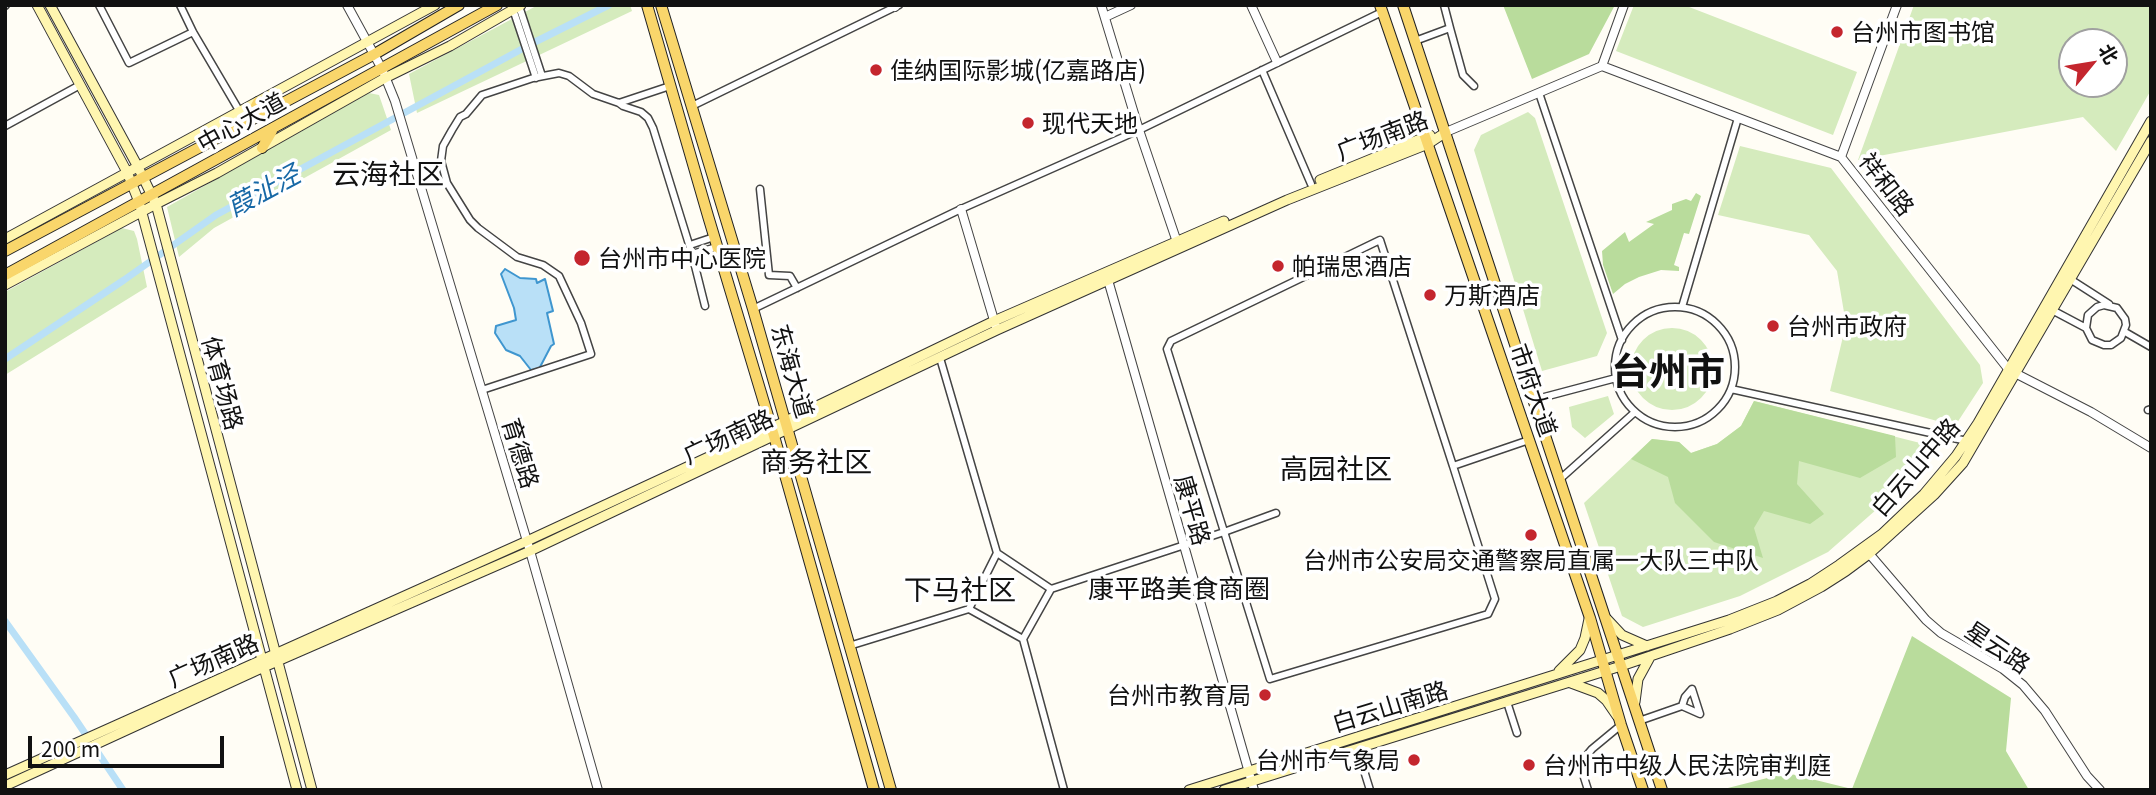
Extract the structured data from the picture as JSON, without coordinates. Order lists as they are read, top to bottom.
{
  "streets": {
    "main road": [
      "中心大道",
      "广场南路",
      "东海大道",
      "体育场路",
      "市府大道",
      "白云山中路",
      "白云山南路"
    ],
    "street": [
      "祥和路",
      "育德路",
      "康平路",
      "星云路"
    ]
  },
  "crossings": [
    ["中心大道", "体育场路"],
    ["中心大道", "育德路"],
    ["广场南路", "东海大道"],
    ["广场南路", "体育场路"],
    ["广场南路", "市府大道"],
    ["广场南路", "育德路"],
    ["广场南路", "康平路"],
    ["祥和路", "白云山中路"],
    ["市府大道", "白云山中路"],
    ["市府大道", "白云山南路"],
    ["白云山中路", "星云路"],
    ["白云山中路", "白云山南路"],
    ["康平路", "白云山南路"]
  ],
  "districts": [
    "云海社区",
    "台州市",
    "商务社区",
    "高园社区",
    "康平路美食商圈",
    "下马社区"
  ],
  "water": ["葭沚泾"],
  "places": [
    "台州市图书馆",
    "佳纳国际影城(亿嘉路店)",
    "现代天地",
    "台州市中心医院",
    "帕瑞思酒店",
    "万斯酒店",
    "台州市政府",
    "台州市公安局交通警察局直属一大队三中队",
    "台州市教育局",
    "台州市气象局",
    "台州市中级人民法院审判庭"
  ],
  "scale_bar": "200 m",
  "north": "top right"
}
